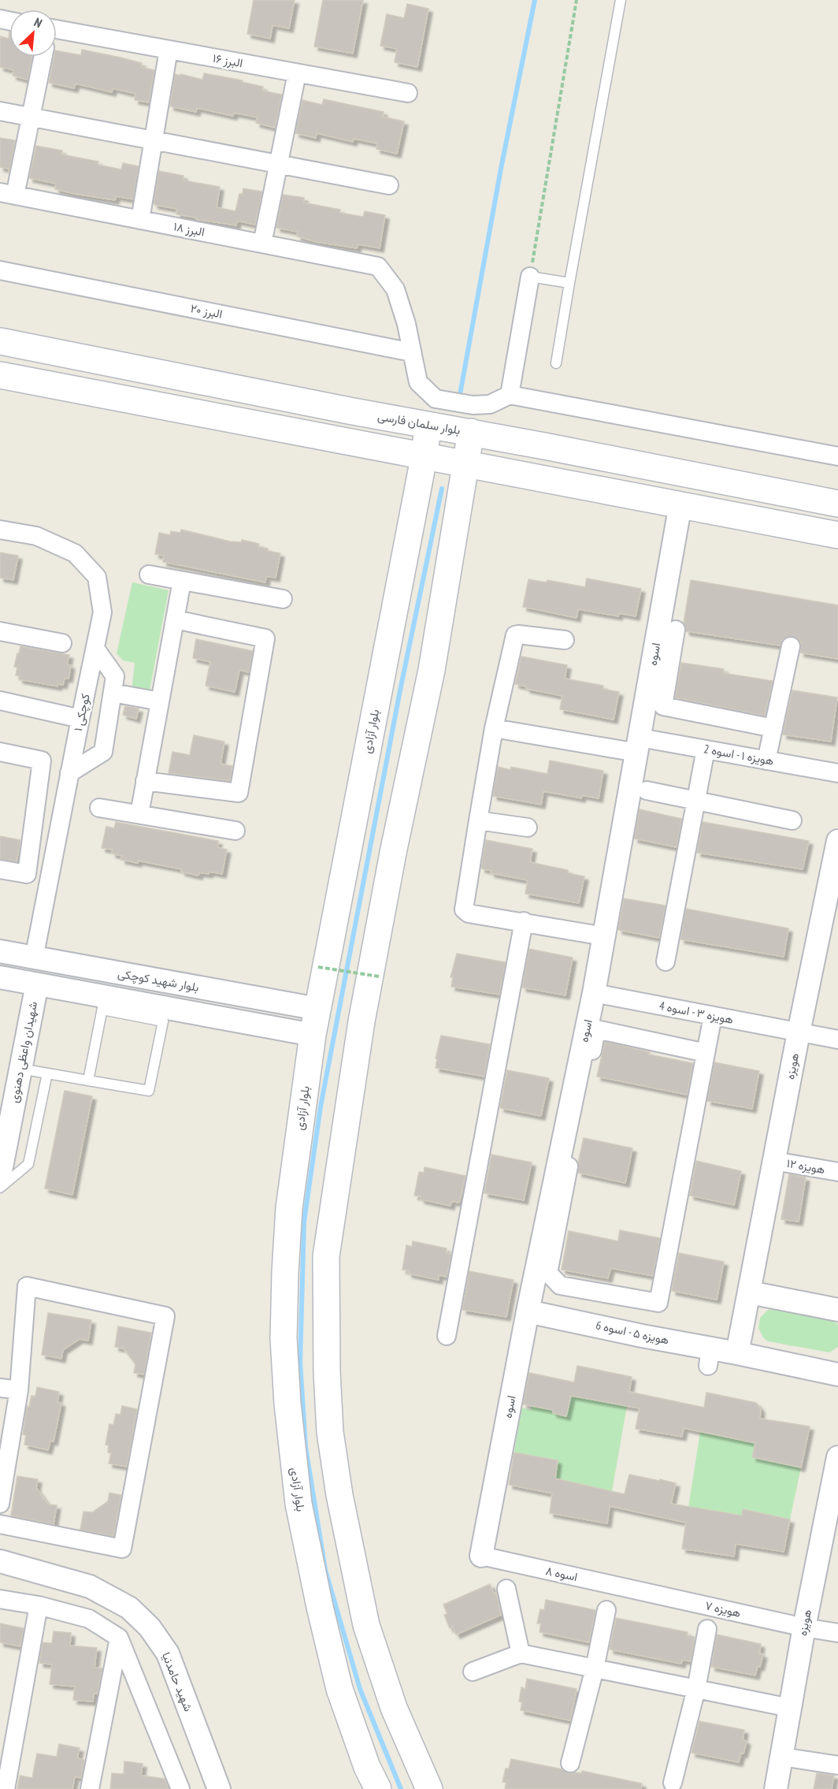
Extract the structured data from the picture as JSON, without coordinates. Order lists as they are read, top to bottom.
{
  "streets": {
    "main road": ["بلوار سلمان فارسی", "بلوار آزادی"],
    "street": [
      "البرز ۱۶",
      "البرز ۱۸",
      "البرز ۲۰",
      "اسوه",
      "کوچکی ۱",
      "هویزه ۱ - اسوه 2",
      "بلوار شهید کوچکی",
      "هویزه ۳ - اسوه 4",
      "شهیدان واعظی دهنوی",
      "هویزه",
      "هویزه ۱۲",
      "هویزه ۵ - اسوه 6",
      "اسوه ۸",
      "هویزه ۷",
      "شهید حامدنیا"
    ]
  },
  "crossings": [
    ["البرز ۱۸", "البرز ۲۰"],
    ["بلوار سلمان فارسی", "بلوار آزادی"],
    ["اسوه", "هویزه ۱ - اسوه 2"],
    ["اسوه", "هویزه ۳ - اسوه 4"],
    ["اسوه", "هویزه ۵ - اسوه 6"],
    ["اسوه", "اسوه ۸"],
    ["کوچکی ۱", "بلوار شهید کوچکی"],
    ["بلوار آزادی", "بلوار شهید کوچکی"],
    ["هویزه ۳ - اسوه 4", "هویزه"],
    ["هویزه", "هویزه ۱۲"],
    ["هویزه", "هویزه ۵ - اسوه 6"],
    ["هویزه", "هویزه ۷"],
    ["اسوه ۸", "هویزه ۷"]
  ],
  "north": "top right"
}
